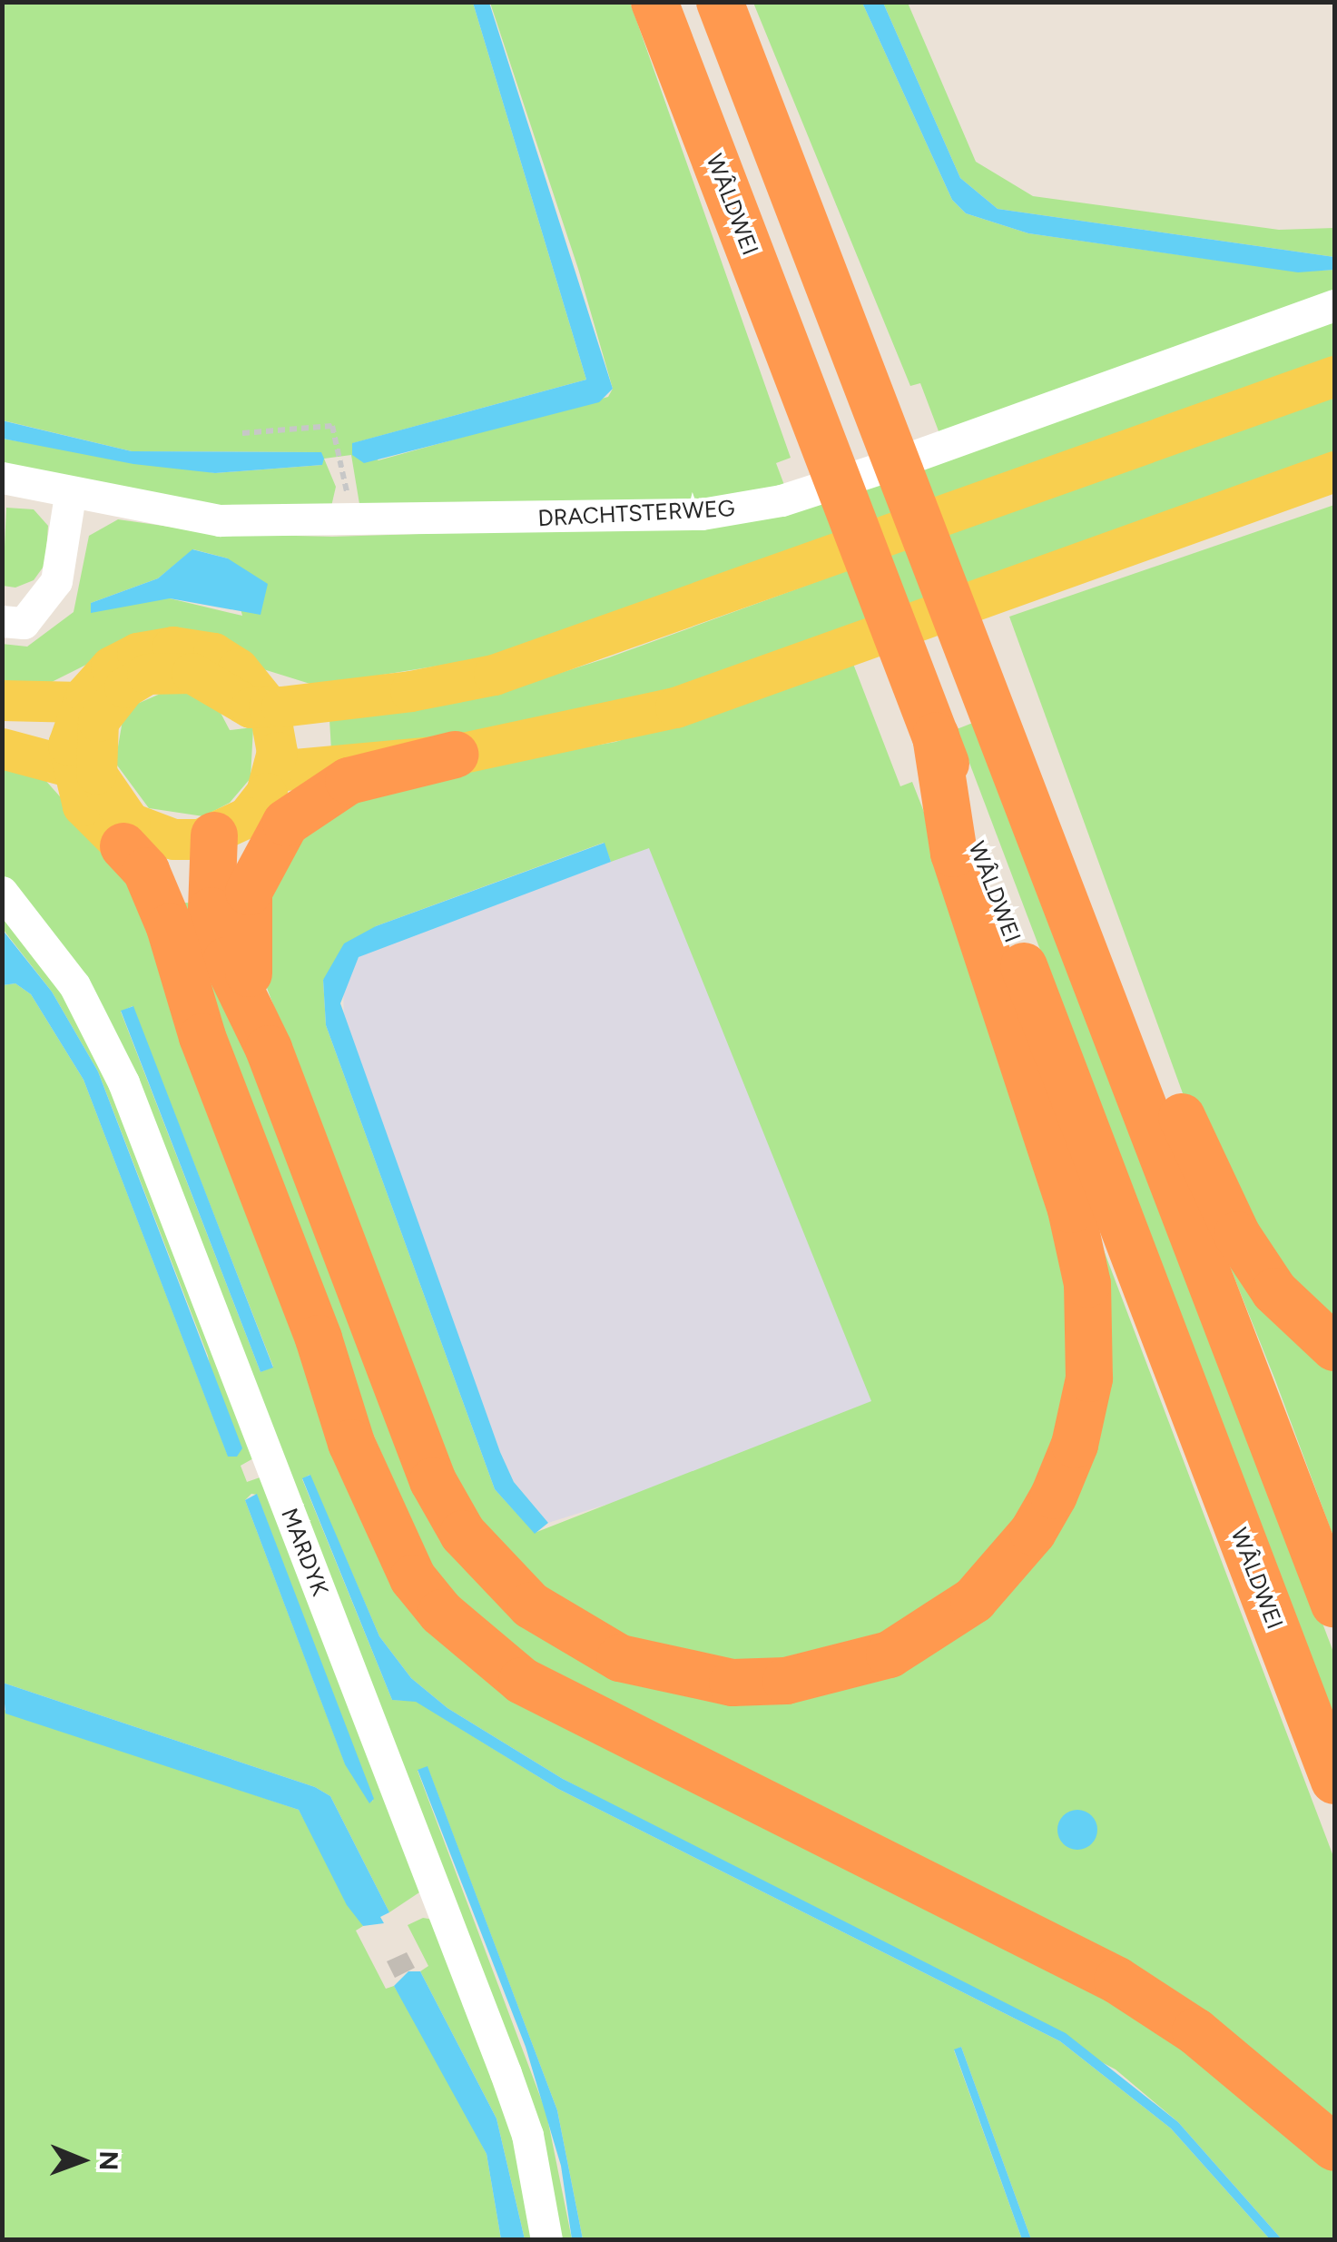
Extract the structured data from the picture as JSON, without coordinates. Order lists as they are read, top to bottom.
{
  "streets": {
    "highway": ["WÂLDWEI"],
    "street": ["DRACHTSTERWEG", "MARDYK"]
  },
  "north": "right"
}
